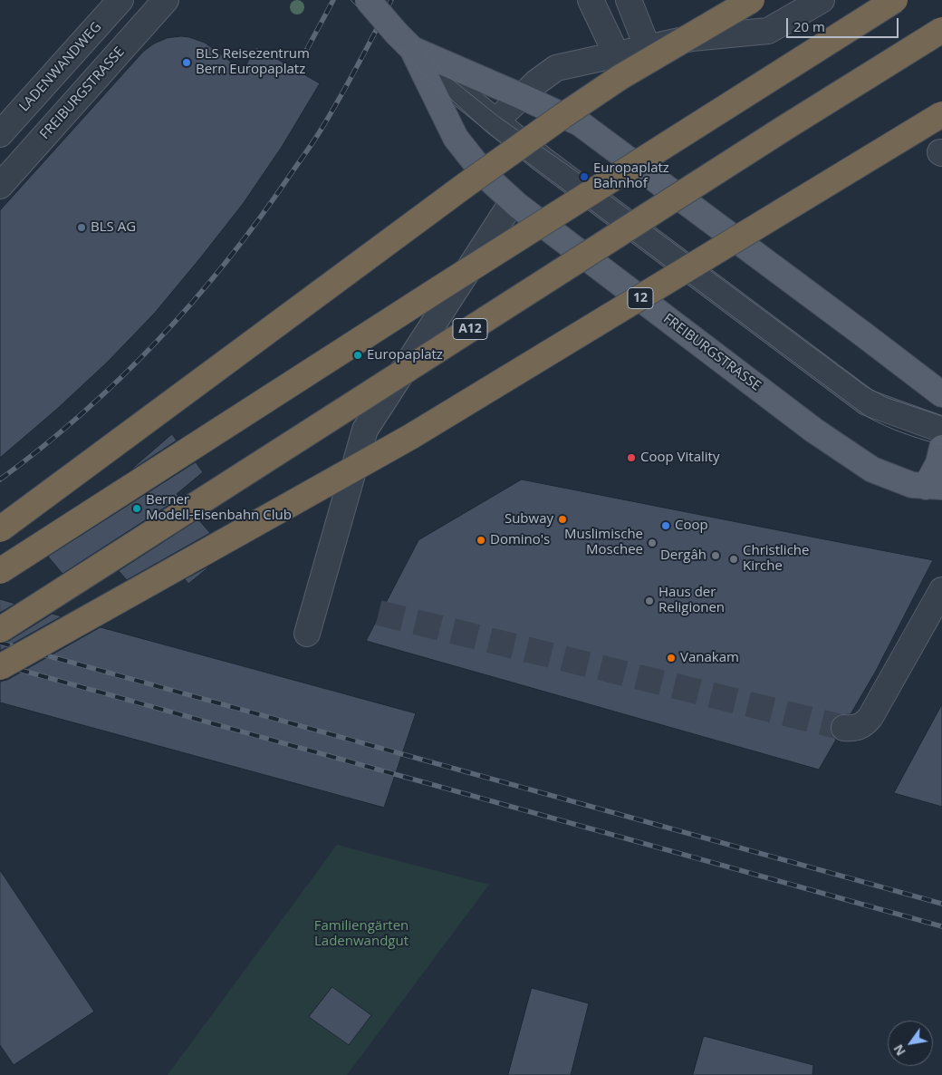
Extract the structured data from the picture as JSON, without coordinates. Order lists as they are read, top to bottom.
{
  "streets": {
    "highway": ["A12"],
    "main road": ["FREIBURGSTRASSE", "12"],
    "street": ["LADENWANDWEG"]
  },
  "parks": ["Familiengärten Ladenwandgut"],
  "places": [
    "BLS Reisezentrum Bern Europaplatz",
    "Europaplatz Bahnhof",
    "BLS AG",
    "Europaplatz",
    "Coop Vitality",
    "Berner Modell-Eisenbahn Club",
    "Subway",
    "Coop",
    "Domino's",
    "Muslimische Moschee",
    "Dergâh",
    "Christliche Kirche",
    "Haus der Religionen",
    "Vanakam"
  ],
  "scale_bar": "20 m",
  "north": "bottom left"
}
